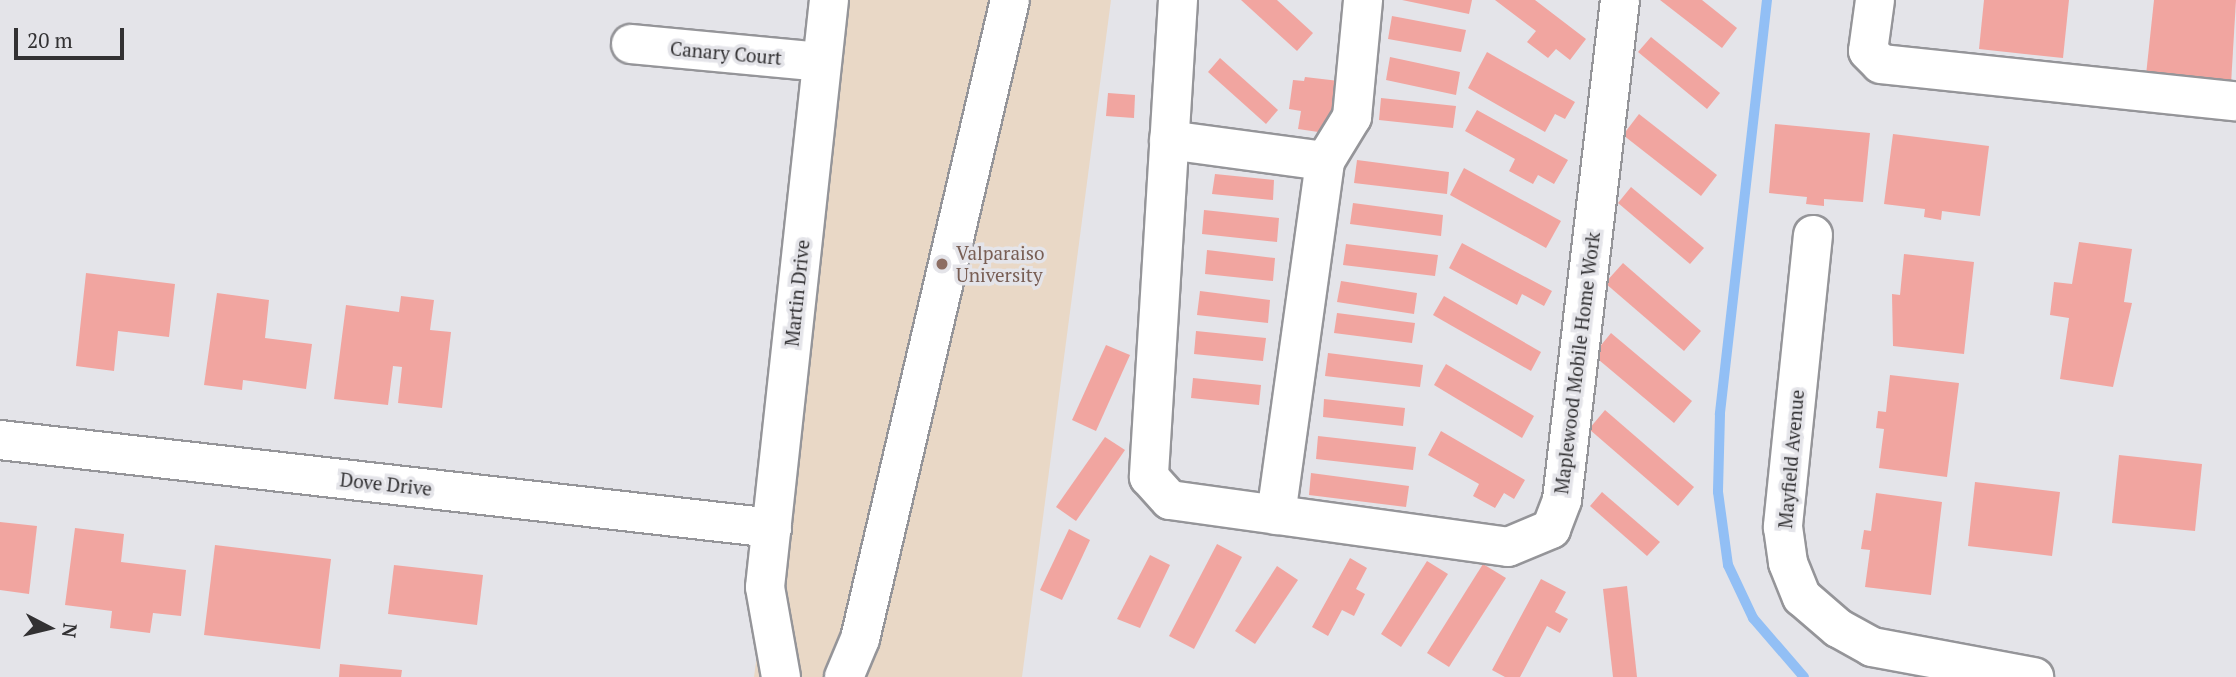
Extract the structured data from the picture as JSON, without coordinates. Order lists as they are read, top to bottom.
{
  "streets": {
    "street": [
      "Canary Court",
      "Martin Drive",
      "Maplewood Mobile Home Work",
      "Mayfield Avenue",
      "Dove Drive"
    ]
  },
  "crossings": [
    ["Canary Court", "Martin Drive"],
    ["Martin Drive", "Dove Drive"]
  ],
  "places": ["Valparaiso University"],
  "scale_bar": "20 m",
  "north": "right"
}
